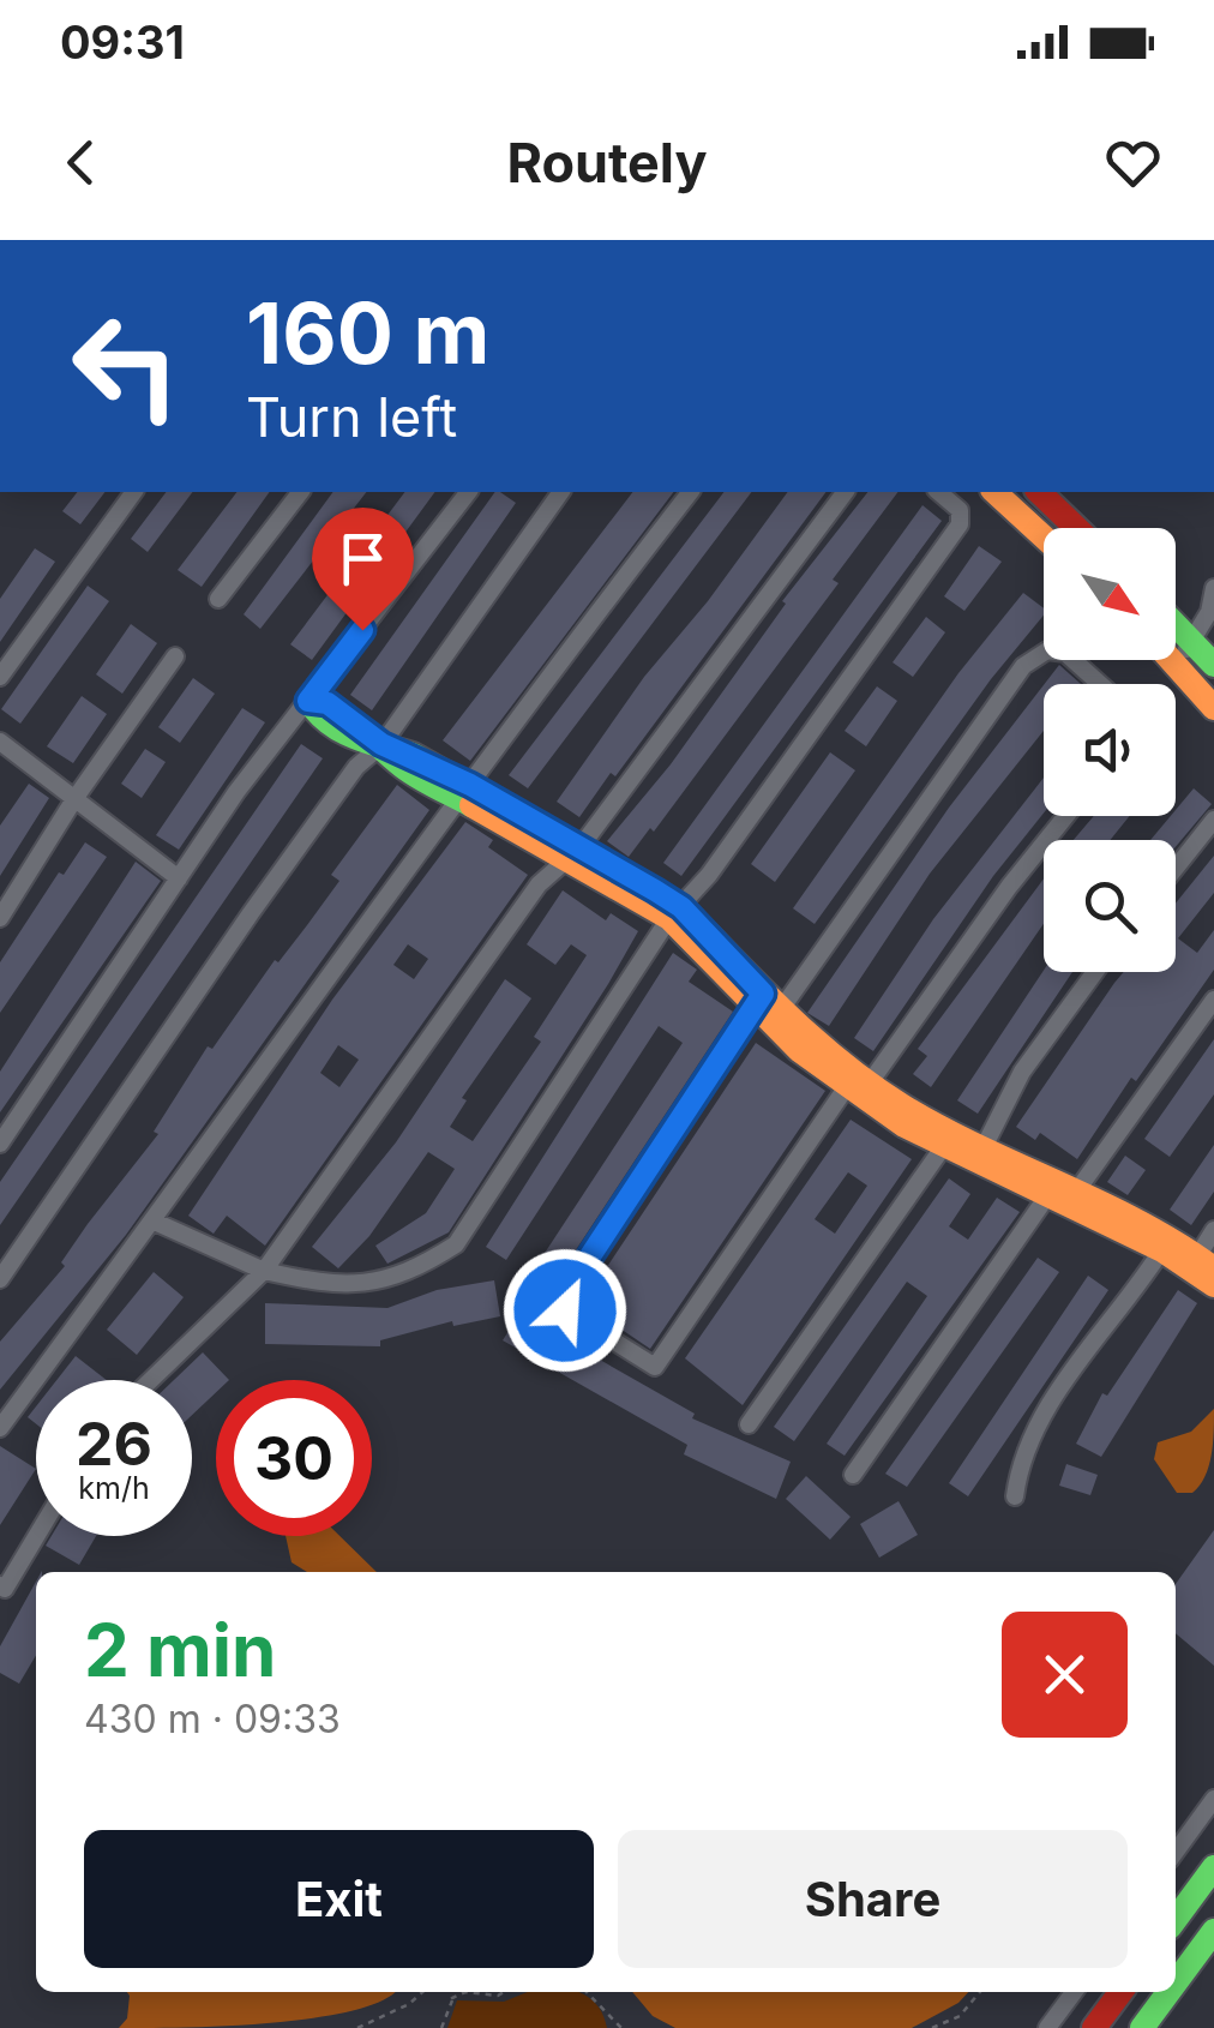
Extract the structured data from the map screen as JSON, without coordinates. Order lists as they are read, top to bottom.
{
  "north": "bottom right",
  "page": {
    "status": "09:31",
    "header": "Routely",
    "turn": ["160 m", "Turn left"],
    "speed": "26 km/h",
    "limit": "30",
    "heading": ["2 min", "430 m · 09:33"],
    "buttons": ["Exit", "Share"]
  }
}
